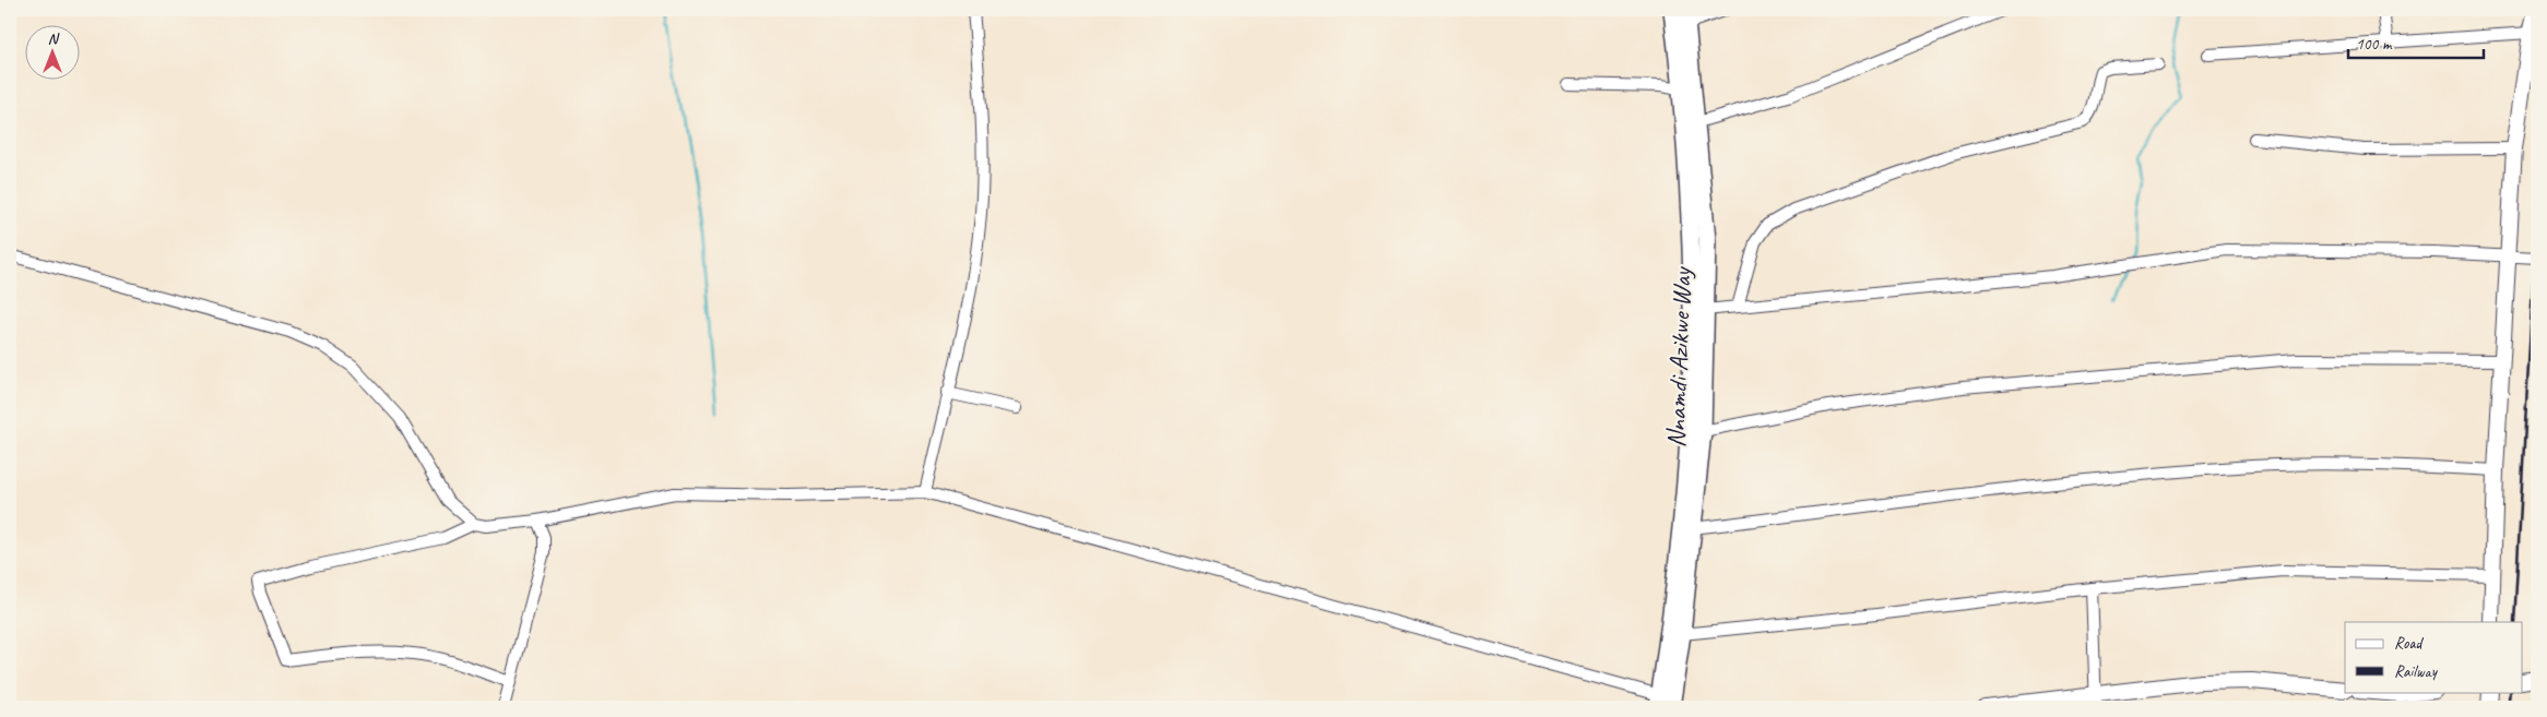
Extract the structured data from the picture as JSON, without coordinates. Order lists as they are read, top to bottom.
{
  "streets": {
    "highway": ["Nnamdi Azikwe Way"]
  },
  "legend": ["Road", "Railway"],
  "scale_bar": "100 m",
  "north": "top"
}
